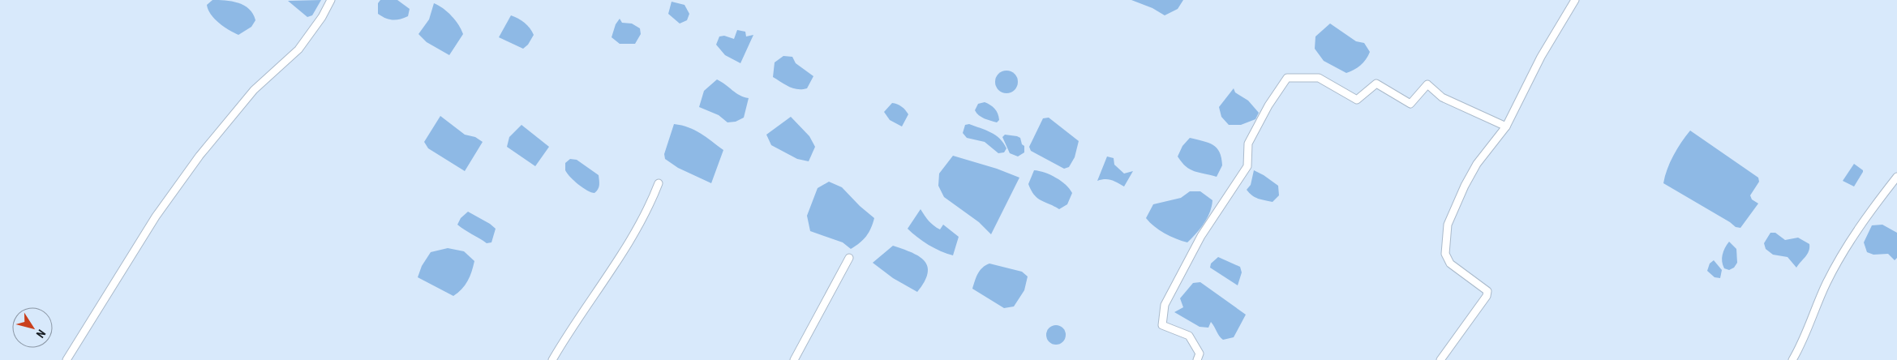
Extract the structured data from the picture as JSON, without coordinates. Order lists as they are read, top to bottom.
{
  "north": "bottom right"
}
